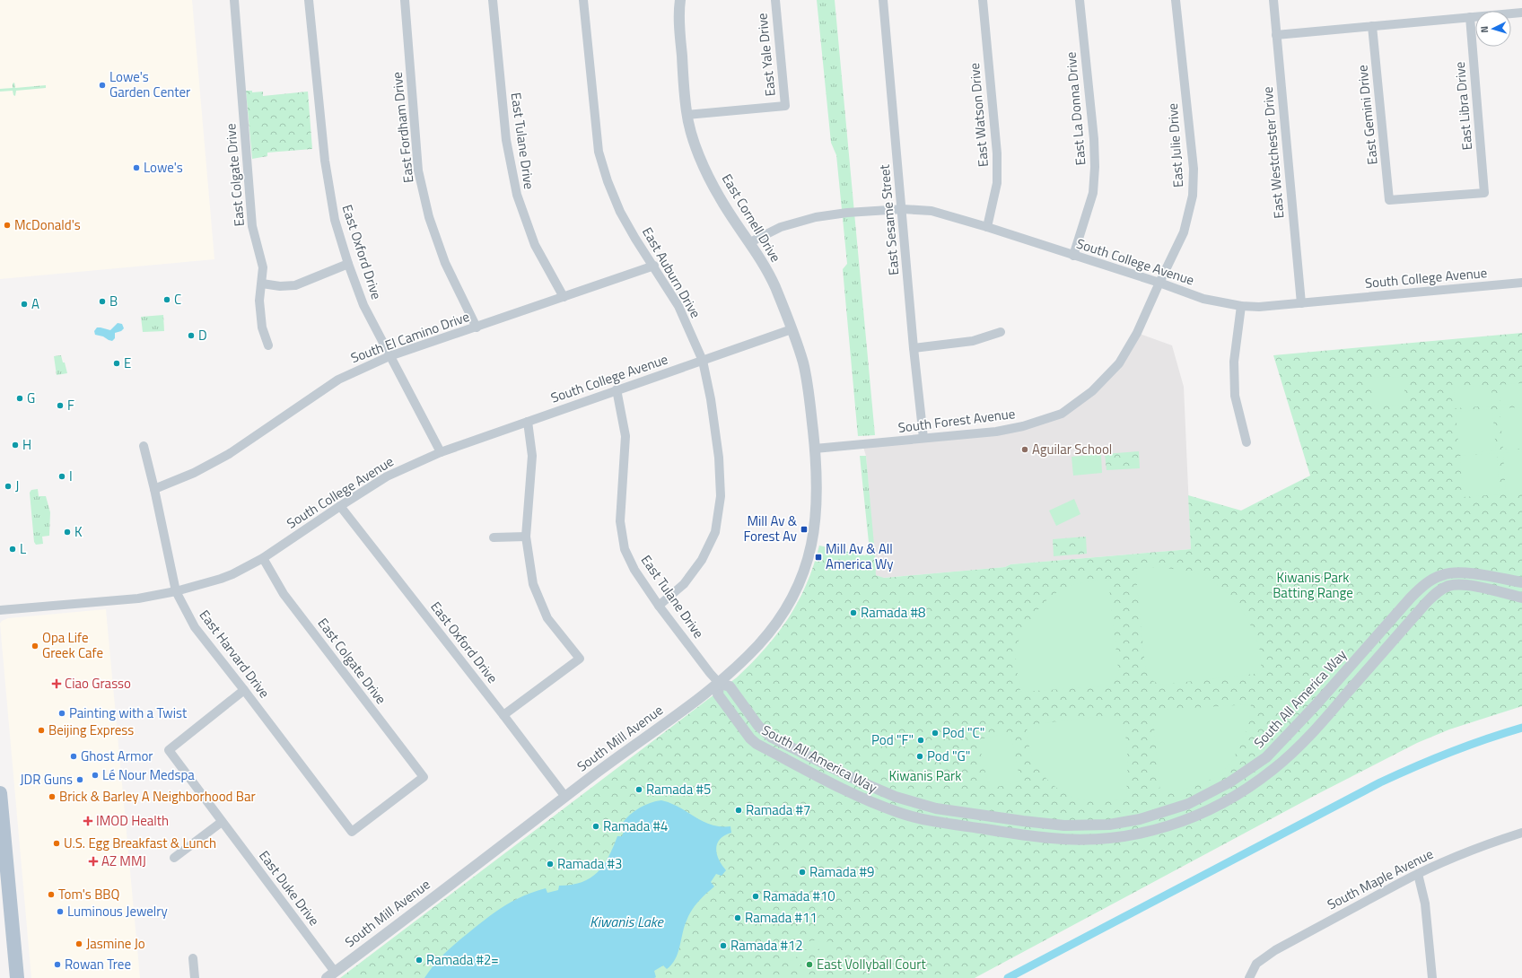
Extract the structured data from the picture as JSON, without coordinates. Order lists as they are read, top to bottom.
{
  "streets": {
    "street": [
      "East Yale Drive",
      "East Libra Drive",
      "East La Donna Drive",
      "East Watson Drive",
      "East Gemini Drive",
      "East Fordham Drive",
      "East Tulane Drive",
      "East Julie Drive",
      "East Westchester Drive",
      "East Colgate Drive",
      "East Cornell Drive",
      "East Sesame Street",
      "East Oxford Drive",
      "South College Avenue",
      "East Auburn Drive",
      "South El Camino Drive",
      "South Forest Avenue",
      "East Harvard Drive",
      "South All America Way",
      "South Mill Avenue",
      "South Maple Avenue",
      "East Duke Drive"
    ]
  },
  "crossings": [
    ["East Yale Drive", "East Cornell Drive"],
    ["East Libra Drive", "East Gemini Drive"],
    ["East La Donna Drive", "South College Avenue"],
    ["East Watson Drive", "South College Avenue"],
    ["East Fordham Drive", "South El Camino Drive"],
    ["East Tulane Drive", "South College Avenue"],
    ["East Tulane Drive", "East Auburn Drive"],
    ["East Tulane Drive", "South El Camino Drive"],
    ["East Tulane Drive", "South All America Way"],
    ["East Tulane Drive", "South Mill Avenue"],
    ["East Julie Drive", "South College Avenue"],
    ["East Julie Drive", "South Forest Avenue"],
    ["East Westchester Drive", "South College Avenue"],
    ["East Colgate Drive", "South College Avenue"],
    ["East Colgate Drive", "East Harvard Drive"],
    ["East Cornell Drive", "South College Avenue"],
    ["East Cornell Drive", "South Forest Avenue"],
    ["East Cornell Drive", "South Mill Avenue"],
    ["East Sesame Street", "South College Avenue"],
    ["East Sesame Street", "South Forest Avenue"],
    ["East Oxford Drive", "South College Avenue"],
    ["East Oxford Drive", "South El Camino Drive"],
    ["East Oxford Drive", "South Mill Avenue"],
    ["South College Avenue", "East Auburn Drive"],
    ["South College Avenue", "South Forest Avenue"],
    ["South College Avenue", "East Harvard Drive"],
    ["East Auburn Drive", "South El Camino Drive"],
    ["South El Camino Drive", "East Harvard Drive"],
    ["South Forest Avenue", "South Mill Avenue"],
    ["East Harvard Drive", "East Duke Drive"],
    ["South All America Way", "South Mill Avenue"],
    ["South Mill Avenue", "East Duke Drive"]
  ],
  "water": ["Kiwanis Lake"],
  "parks": ["Kiwanis Park Batting Range", "Kiwanis Park"],
  "places": {
    "other": [
      "Lowe's Garden Center",
      "Lowe's",
      "McDonald's",
      "C",
      "B",
      "A",
      "D",
      "E",
      "G",
      "F",
      "H",
      "Aguilar School",
      "I",
      "J",
      "K",
      "L",
      "Ramada #8",
      "Opa Life Greek Cafe",
      "Painting with a Twist",
      "Beijing Express",
      "Pod \"C\"",
      "Pod \"F\"",
      "Ghost Armor",
      "Pod \"G\"",
      "Lé Nour Medspa",
      "JDR Guns",
      "Ramada #5",
      "Brick & Barley A Neighborhood Bar",
      "Ramada #7",
      "Ramada #4",
      "U.S. Egg Breakfast & Lunch",
      "Ramada #3",
      "Ramada #9",
      "Tom's BBQ",
      "Ramada #10",
      "Luminous Jewelry",
      "Ramada #11",
      "Jasmine Jo",
      "Ramada #12",
      "Ramada #2=",
      "Rowan Tree",
      "East Vollyball Court"
    ],
    "transit": ["Mill Av & Forest Av", "Mill Av & All America Wy"],
    "health": ["Ciao Grasso", "IMOD Health", "AZ MMJ"]
  },
  "north": "left"
}
